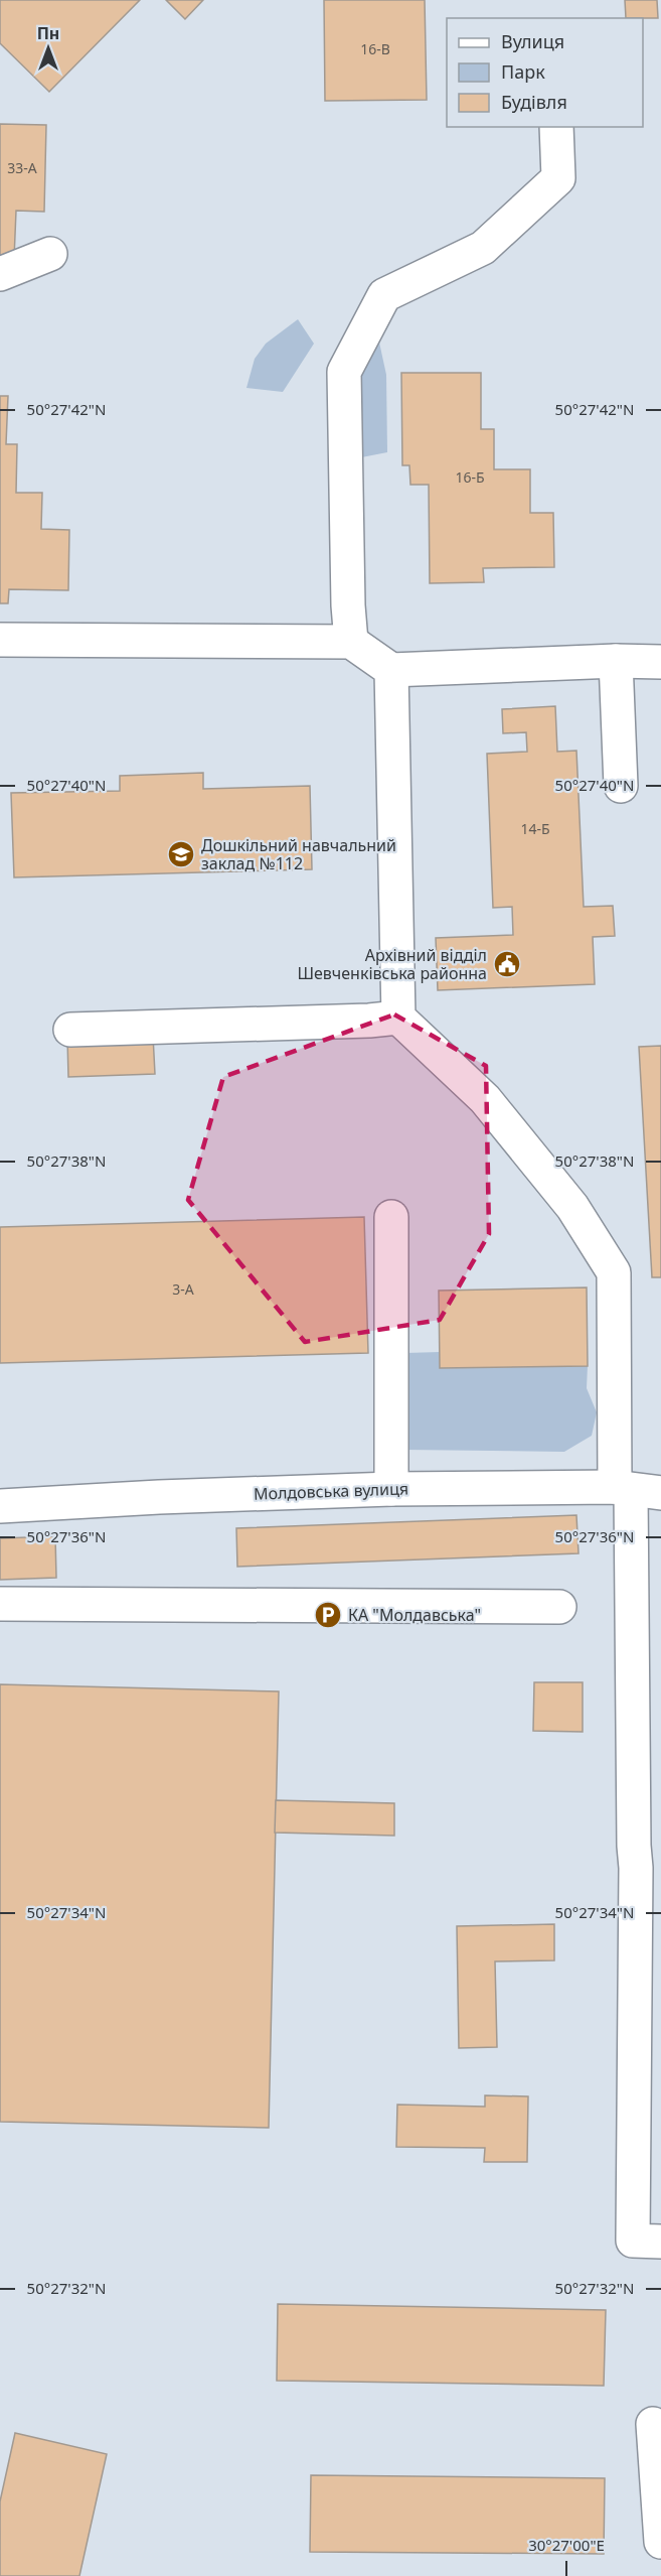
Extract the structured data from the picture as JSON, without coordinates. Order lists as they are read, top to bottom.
{
  "streets": {
    "street": ["Молдовська вулиця"]
  },
  "places": {
    "school or university": ["Дошкільний навчальний заклад №112"],
    "public building": ["Архівний відділ Шевченківська районна"],
    "parking": ["КА \"Молдавська\""]
  },
  "house_numbers": [
    "16-В",
    "33-А",
    "16-Б",
    "14-Б",
    "3-А"
  ],
  "legend": ["Вулиця", "Парк", "Будівля"],
  "north": "top",
  "coordinates": [
    "50°27'42\"N",
    "50°27'40\"N",
    "50°27'38\"N",
    "50°27'36\"N",
    "50°27'34\"N",
    "50°27'32\"N",
    "30°27'00\"E"
  ]
}
